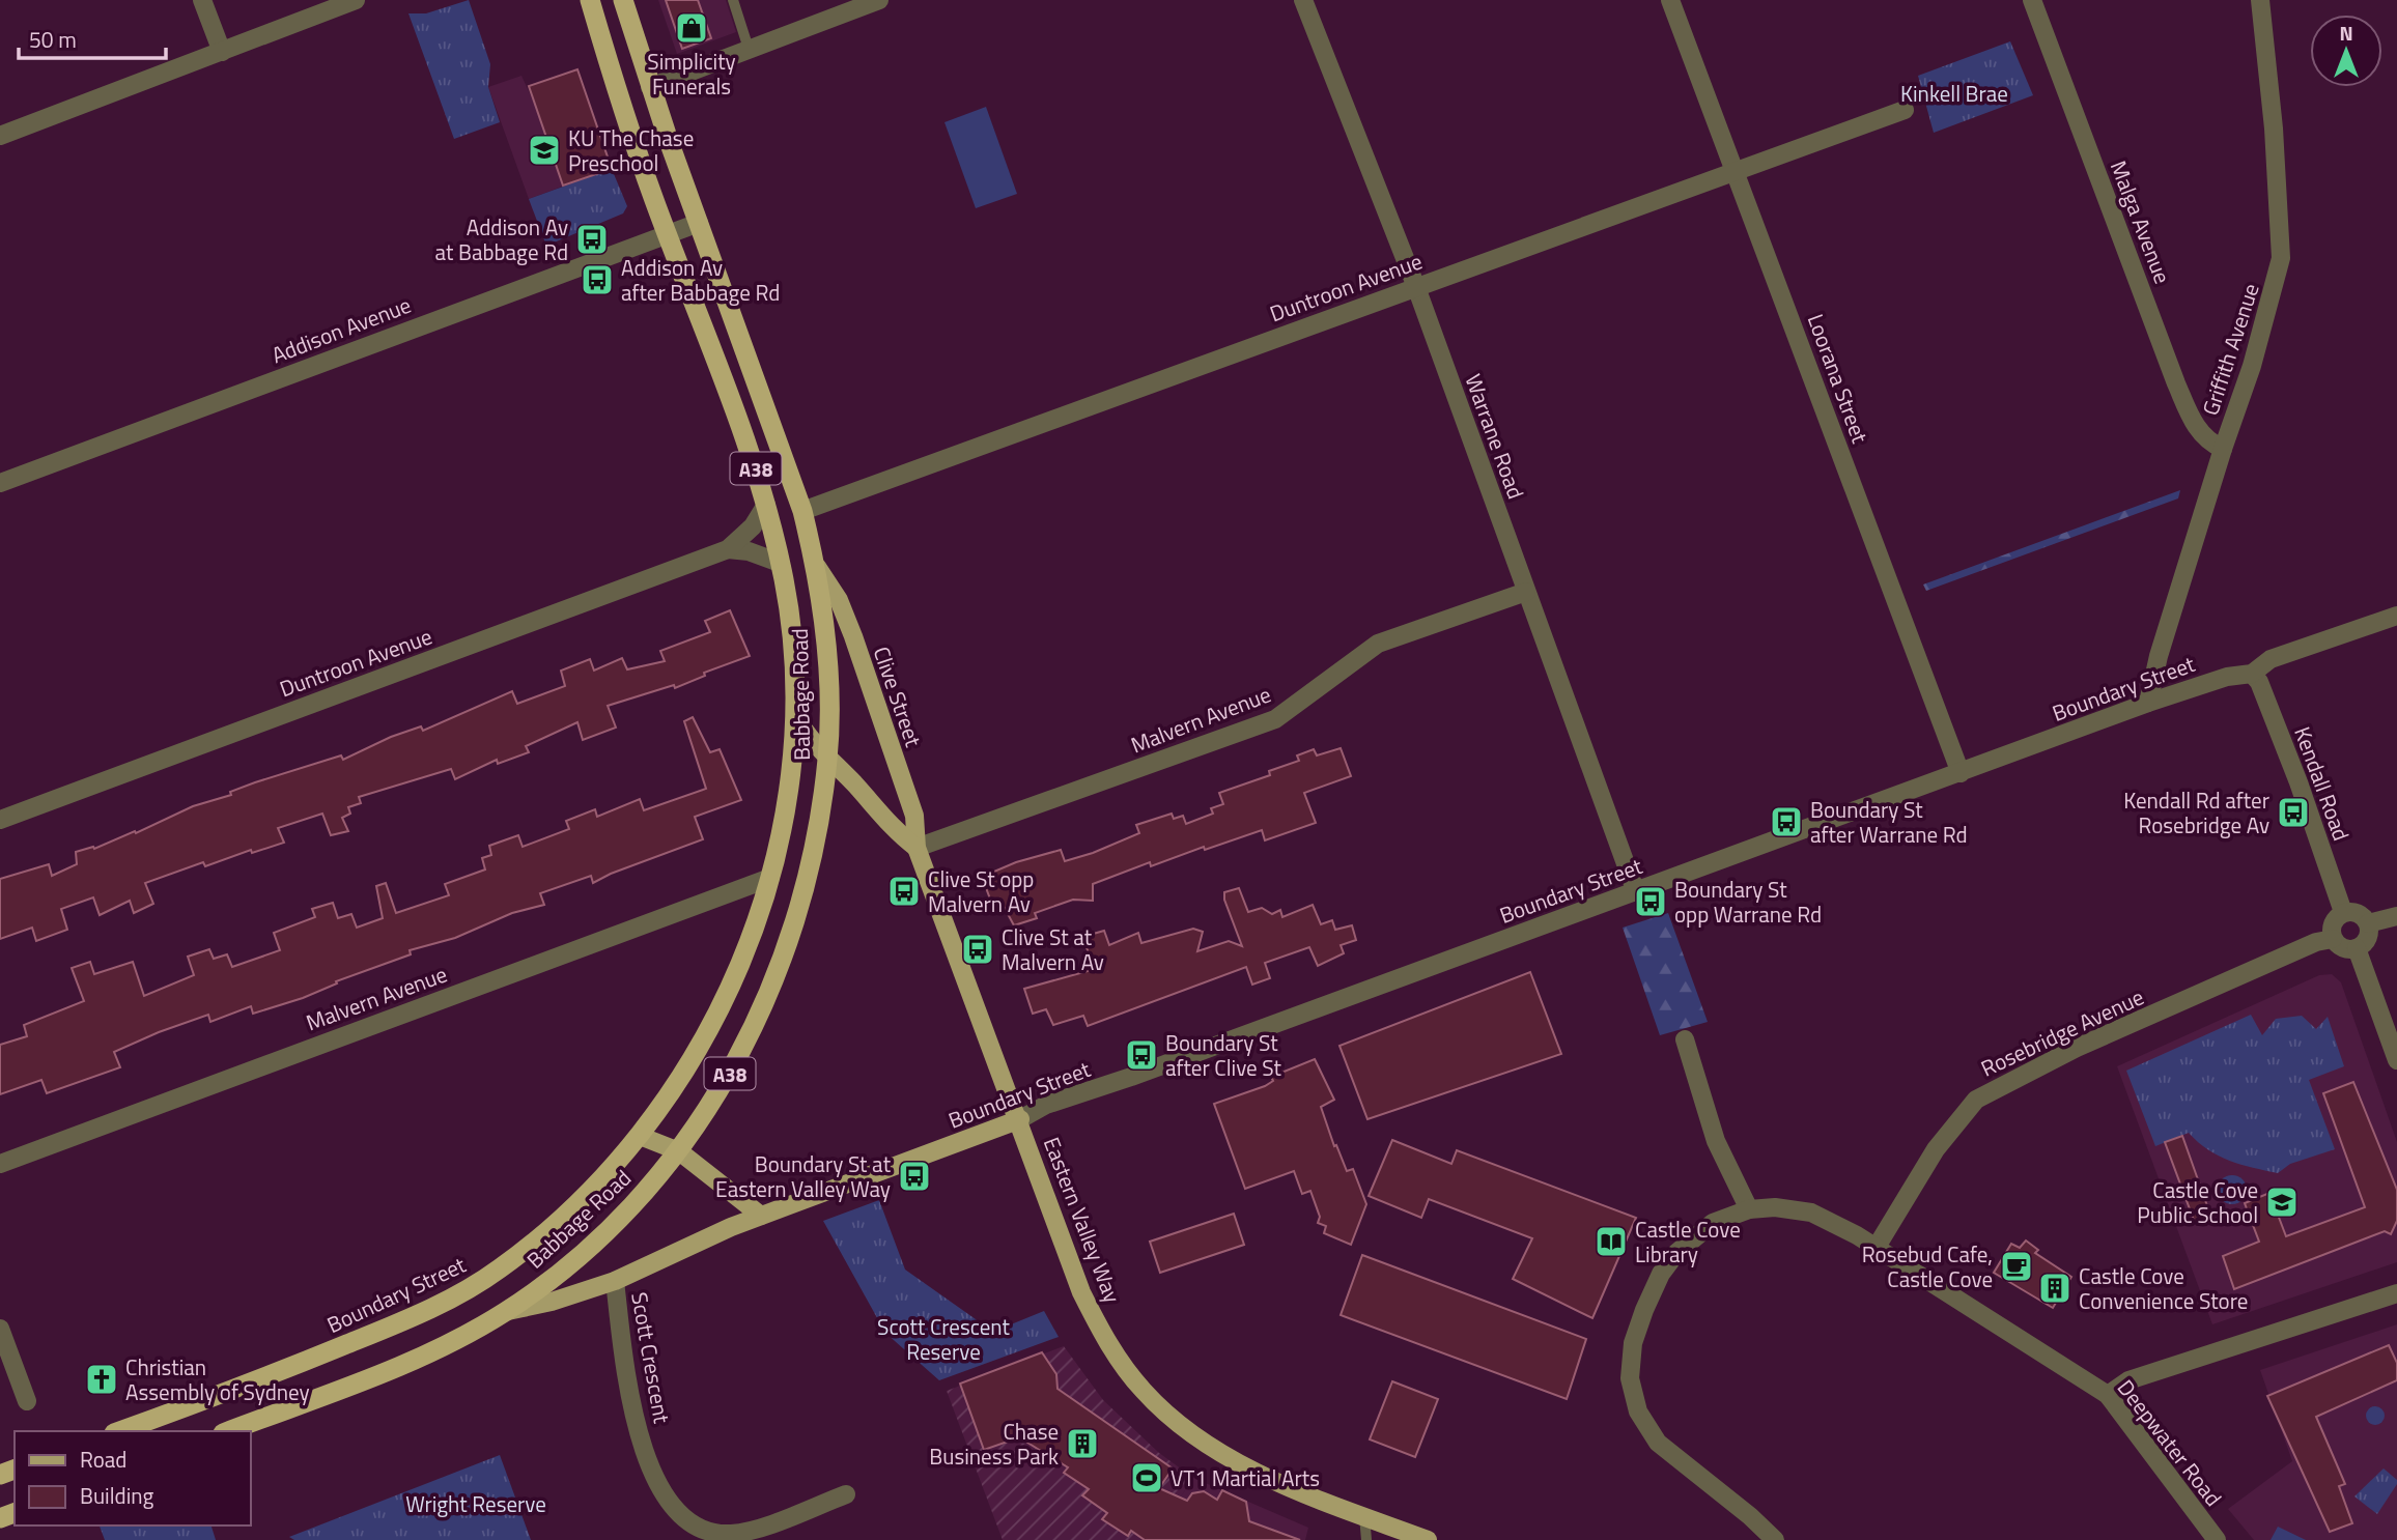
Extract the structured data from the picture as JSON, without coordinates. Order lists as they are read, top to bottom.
{
  "streets": {
    "highway": ["A38", "Boundary Street", "Babbage Road"],
    "main road": ["Clive Street", "Eastern Valley Way"],
    "street": [
      "Malga Avenue",
      "Duntroon Avenue",
      "Addison Avenue",
      "Griffith Avenue",
      "Loorana Street",
      "Warrane Road",
      "Malvern Avenue",
      "Kendall Road",
      "Rosebridge Avenue",
      "Scott Crescent",
      "Deepwater Road"
    ]
  },
  "crossings": [
    ["Malga Avenue", "Griffith Avenue"],
    ["Duntroon Avenue", "Loorana Street"],
    ["Duntroon Avenue", "Warrane Road"],
    ["Duntroon Avenue", "Babbage Road"],
    ["Addison Avenue", "Babbage Road"],
    ["Griffith Avenue", "Boundary Street"],
    ["Loorana Street", "Boundary Street"],
    ["Warrane Road", "Boundary Street"],
    ["Warrane Road", "Malvern Avenue"],
    ["Boundary Street", "Babbage Road"],
    ["Boundary Street", "Clive Street"],
    ["Boundary Street", "Kendall Road"],
    ["Boundary Street", "Eastern Valley Way"],
    ["Boundary Street", "Scott Crescent"],
    ["Babbage Road", "Clive Street"],
    ["Babbage Road", "Malvern Avenue"],
    ["Clive Street", "Malvern Avenue"],
    ["Clive Street", "Eastern Valley Way"],
    ["Kendall Road", "Rosebridge Avenue"],
    ["Rosebridge Avenue", "Deepwater Road"]
  ],
  "parks": ["Kinkell Brae", "Scott Crescent Reserve", "Wright Reserve"],
  "places": {
    "shop": ["Simplicity Funerals"],
    "school or university": ["KU The Chase Preschool", "Castle Cove Public School"],
    "bus stop": [
      "Addison Av at Babbage Rd",
      "Addison Av after Babbage Rd",
      "Kendall Rd after Rosebridge Av",
      "Boundary St after Warrane Rd",
      "Clive St opp Malvern Av",
      "Boundary St opp Warrane Rd",
      "Clive St at Malvern Av",
      "Boundary St after Clive St",
      "Boundary St at Eastern Valley Way"
    ],
    "library": ["Castle Cove Library"],
    "cafe": ["Rosebud Cafe, Castle Cove"],
    "building": ["Castle Cove Convenience Store", "Chase Business Park"],
    "church": ["Christian Assembly of Sydney"],
    "sports": ["VT1 Martial Arts"]
  },
  "legend": ["Road", "Building"],
  "scale_bar": "50 m",
  "north": "top"
}
